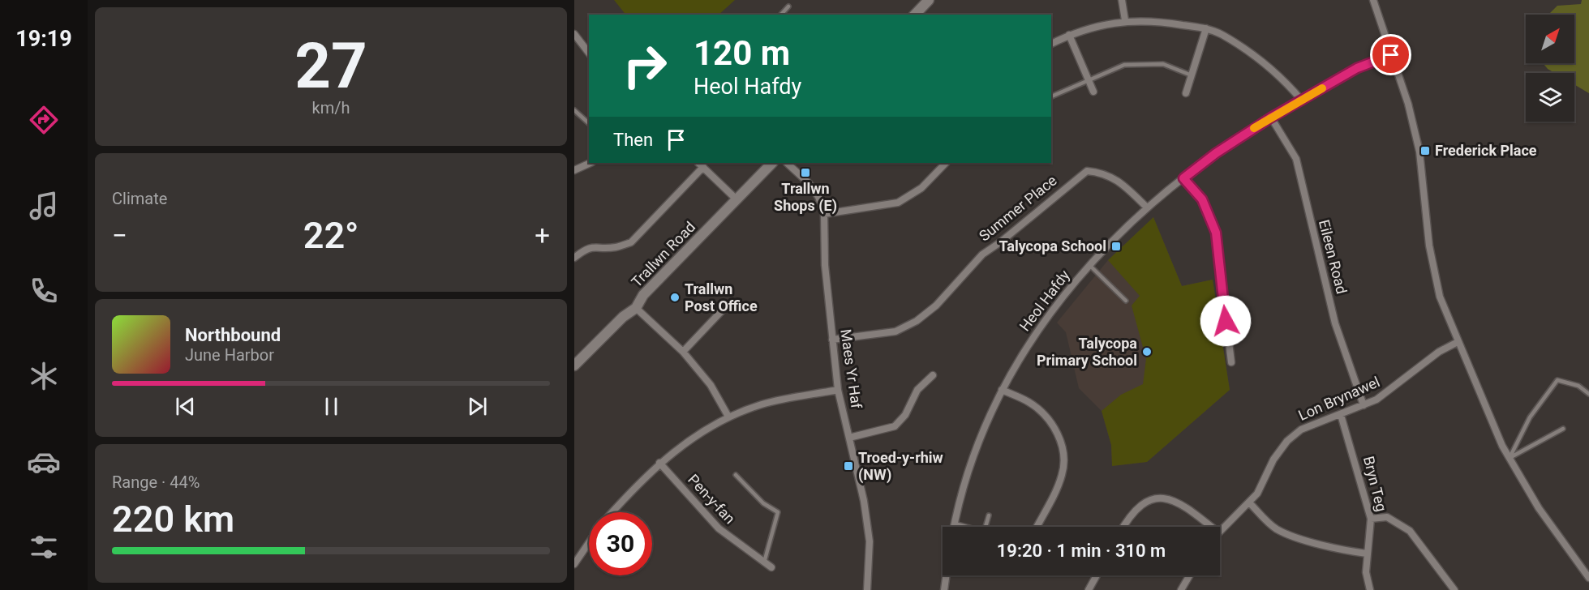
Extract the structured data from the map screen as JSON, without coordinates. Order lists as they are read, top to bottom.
{
  "streets": {
    "street": [
      "Summer Place",
      "Trallwn Road",
      "Eileen Road",
      "Heol Hafdy",
      "Maes Yr Haf",
      "Lon Brynawel",
      "Bryn Teg",
      "Pen-y-fan"
    ]
  },
  "crossings": [
    ["Summer Place", "Heol Hafdy"],
    ["Summer Place", "Maes Yr Haf"],
    ["Eileen Road", "Heol Hafdy"],
    ["Eileen Road", "Lon Brynawel"],
    ["Lon Brynawel", "Bryn Teg"]
  ],
  "places": {
    "transit": [
      "Frederick Place",
      "Trallwn Shops (E)",
      "Talycopa School",
      "Troed-y-rhiw (NW)"
    ],
    "other": ["Trallwn Post Office", "Talycopa Primary School"]
  },
  "north": "top right",
  "page": {
    "tabs": "19:19",
    "tile": [
      ["27", "km/h"],
      "Climate",
      ["Range · 44%", "220 km"]
    ],
    "turn": ["120 m", "Heol Hafdy"],
    "then": "Then",
    "heat": ["−", "22°", "+"],
    "song": ["Northbound", "June Harbor"],
    "limit": "30",
    "trip": "19:20 · 1 min · 310 m"
  }
}
